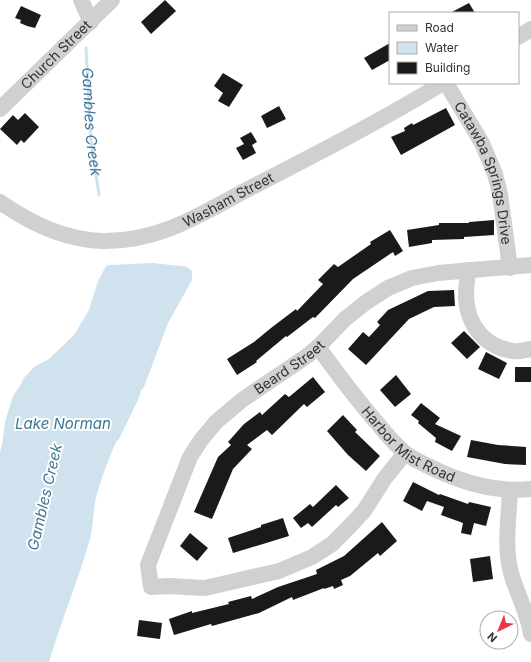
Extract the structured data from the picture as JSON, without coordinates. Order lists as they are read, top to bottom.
{
  "streets": {
    "street": [
      "Church Street",
      "Catawba Springs Drive",
      "Washam Street",
      "Beard Street",
      "Harbor Mist Road"
    ]
  },
  "crossings": [
    ["Catawba Springs Drive", "Beard Street"],
    ["Beard Street", "Harbor Mist Road"]
  ],
  "water": ["Gambles Creek", "Lake Norman"],
  "legend": ["Road", "Water", "Building"],
  "north": "bottom left"
}
